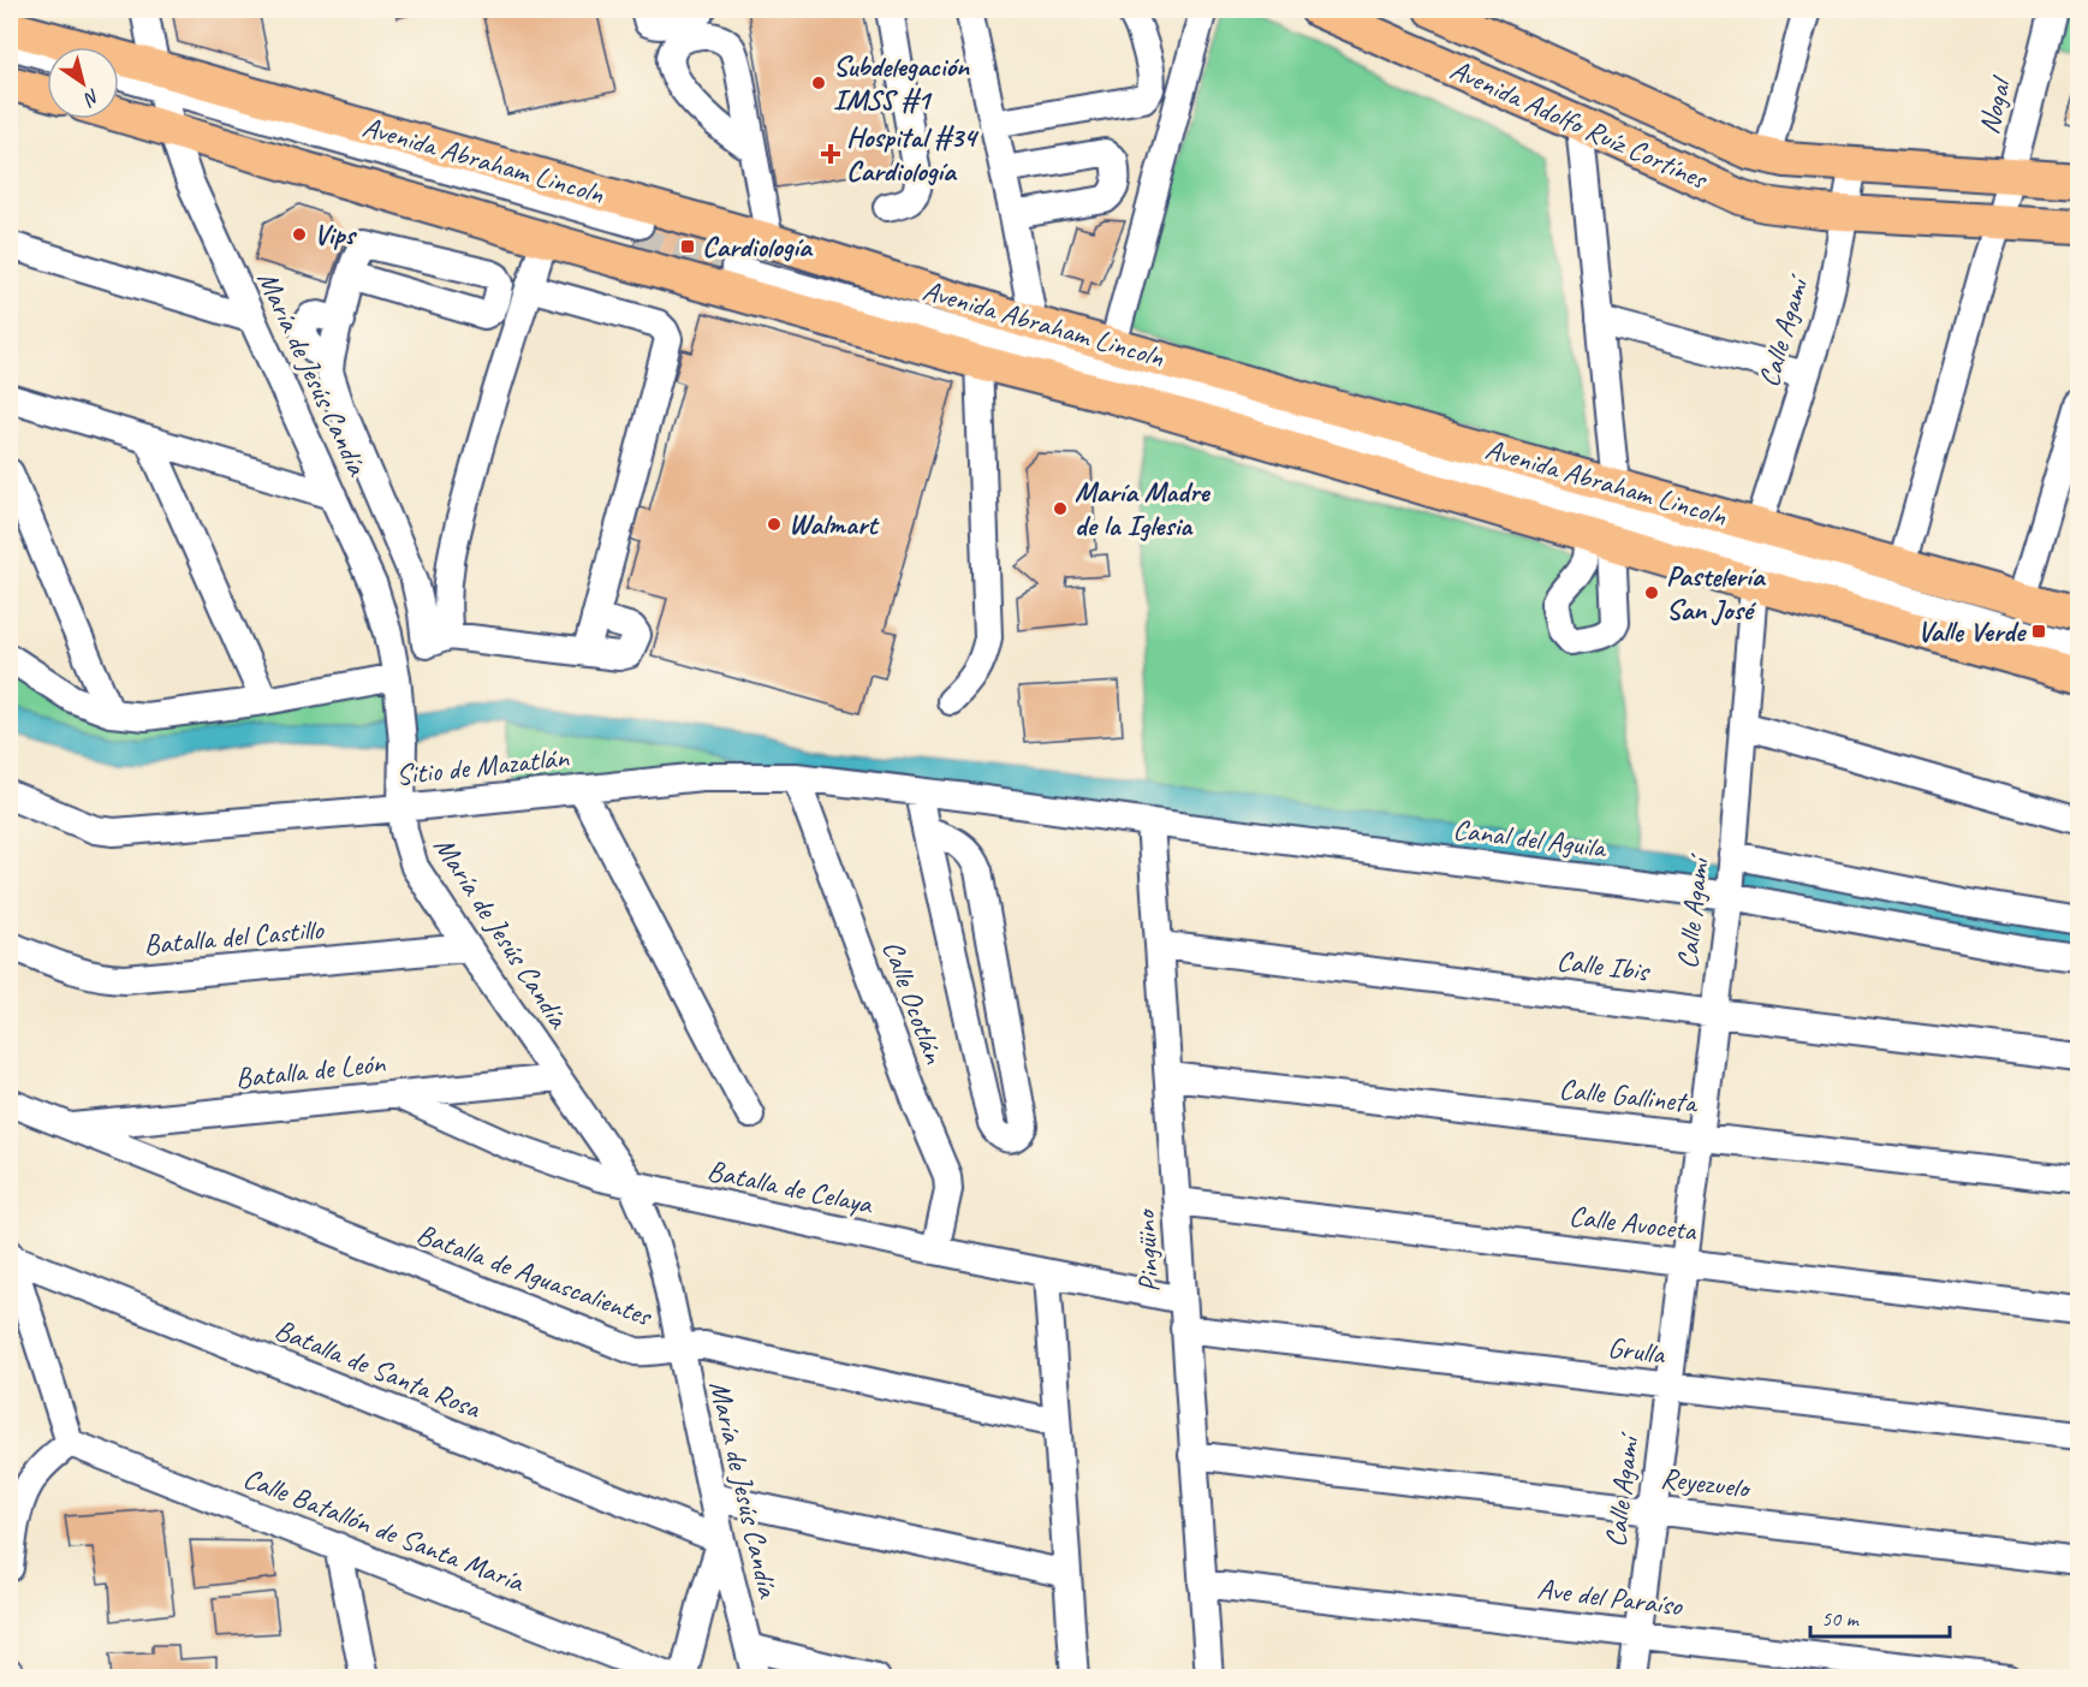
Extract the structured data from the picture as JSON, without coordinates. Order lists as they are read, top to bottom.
{
  "streets": {
    "main road": ["Avenida Adolfo Ruíz Cortínes", "Avenida Abraham Lincoln"],
    "street": [
      "Nogal",
      "Calle Agamí",
      "María de Jesús Candía",
      "Sitio de Mazatlán",
      "Canal del Aguila",
      "Batalla del Castillo",
      "Calle Ibis",
      "Calle Ocotlán",
      "Batalla de León",
      "Calle Gallineta",
      "Batalla de Celaya",
      "Calle Avoceta",
      "Pingüino",
      "Batalla de Aguascalientes",
      "Grulla",
      "Batalla de Santa Rosa",
      "Reyezuelo",
      "Calle Batallón de Santa María",
      "Ave del Paraíso"
    ]
  },
  "crossings": [
    ["Nogal", "Avenida Adolfo Ruíz Cortínes"],
    ["Nogal", "Avenida Abraham Lincoln"],
    ["Avenida Adolfo Ruíz Cortínes", "Calle Agamí"],
    ["Avenida Abraham Lincoln", "Calle Agamí"],
    ["Avenida Abraham Lincoln", "María de Jesús Candía"],
    ["Calle Agamí", "Canal del Aguila"],
    ["Calle Agamí", "Calle Ibis"],
    ["Calle Agamí", "Calle Gallineta"],
    ["Calle Agamí", "Calle Avoceta"],
    ["Calle Agamí", "Grulla"],
    ["Calle Agamí", "Reyezuelo"],
    ["Calle Agamí", "Ave del Paraíso"],
    ["María de Jesús Candía", "Sitio de Mazatlán"],
    ["María de Jesús Candía", "Batalla del Castillo"],
    ["María de Jesús Candía", "Batalla de León"],
    ["María de Jesús Candía", "Batalla de Celaya"],
    ["María de Jesús Candía", "Batalla de Aguascalientes"],
    ["María de Jesús Candía", "Batalla de Santa Rosa"],
    ["Sitio de Mazatlán", "Canal del Aguila"],
    ["Sitio de Mazatlán", "Calle Ocotlán"],
    ["Canal del Aguila", "Pingüino"],
    ["Calle Ibis", "Pingüino"],
    ["Calle Ocotlán", "Batalla de Celaya"],
    ["Batalla de León", "Batalla de Celaya"],
    ["Batalla de León", "Batalla de Aguascalientes"],
    ["Calle Gallineta", "Pingüino"],
    ["Batalla de Celaya", "Pingüino"],
    ["Calle Avoceta", "Pingüino"],
    ["Pingüino", "Grulla"],
    ["Pingüino", "Reyezuelo"],
    ["Pingüino", "Ave del Paraíso"]
  ],
  "places": {
    "other": [
      "Subdelegación IMSS #1",
      "Vips",
      "María Madre de la Iglesia",
      "Walmart",
      "Pastelería San José"
    ],
    "health": ["Hospital #34 Cardiología"],
    "transit": ["Cardiología", "Valle Verde"]
  },
  "scale_bar": "50 m",
  "north": "bottom right"
}
